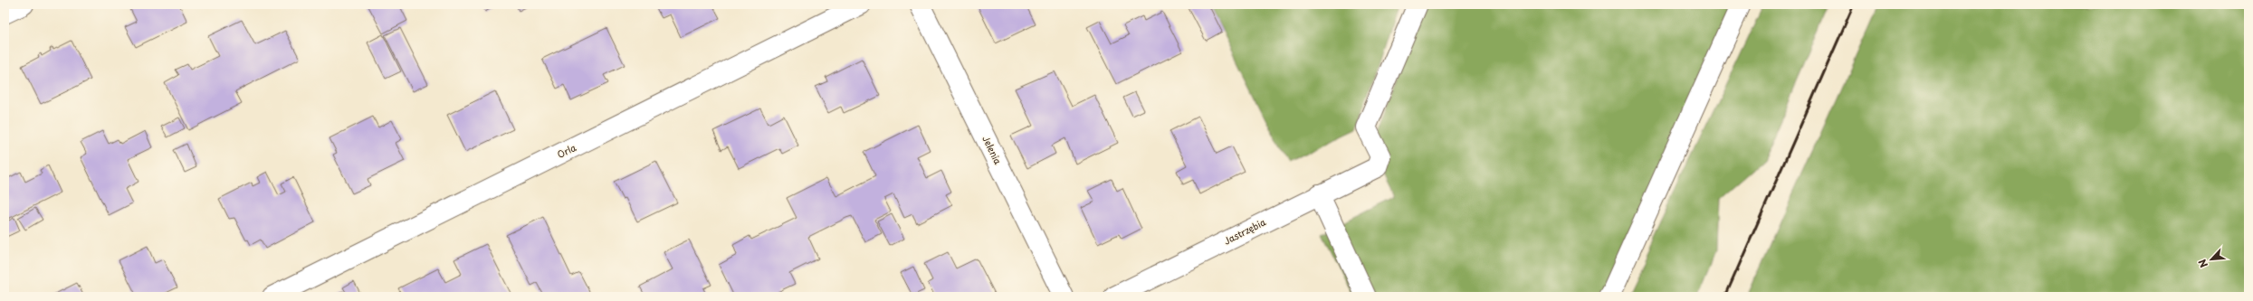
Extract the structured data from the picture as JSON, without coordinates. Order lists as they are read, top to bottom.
{
  "streets": {
    "street": ["Jelenia", "Orla", "Jastrzębia"]
  },
  "north": "bottom left"
}
